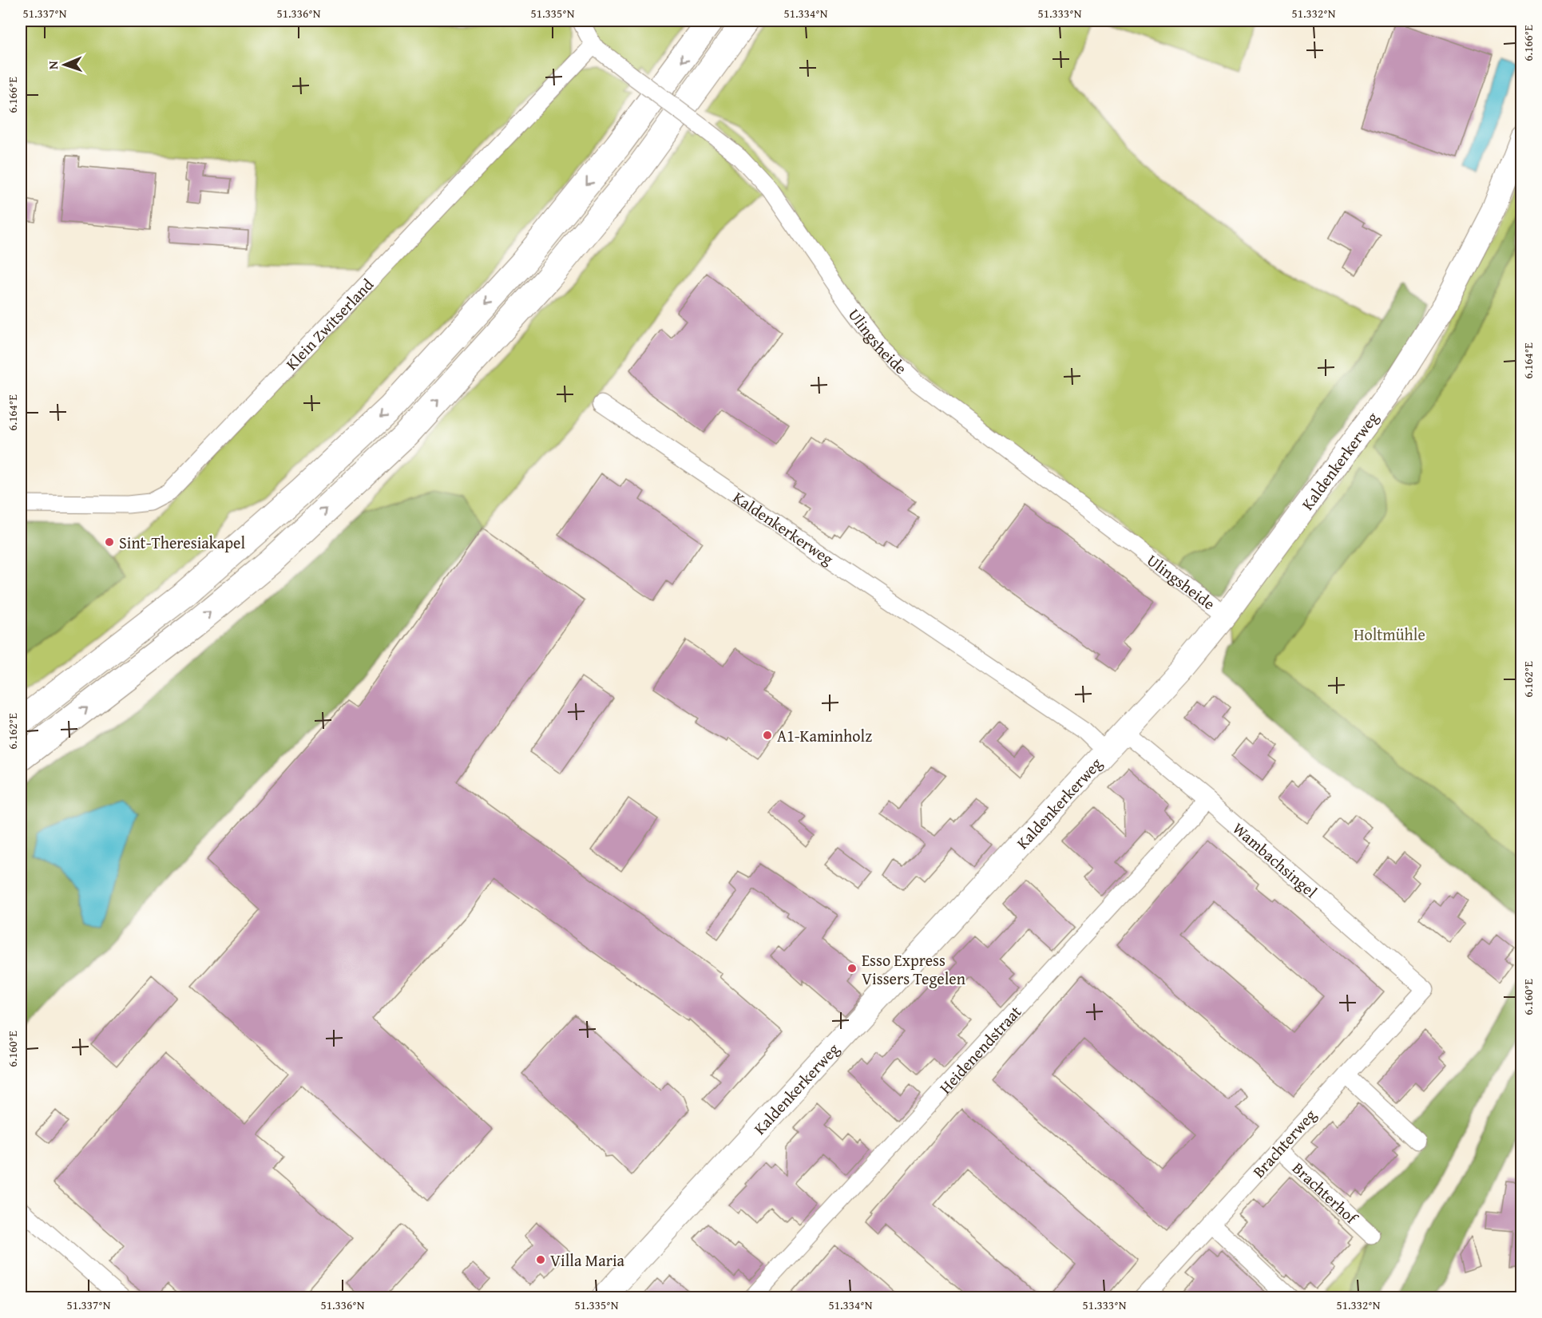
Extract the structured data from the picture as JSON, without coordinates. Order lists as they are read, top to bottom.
{
  "streets": {
    "main road": ["Kaldenkerkerweg"],
    "street": [
      "Klein Zwitserland",
      "Ulingsheide",
      "Wambachsingel",
      "Heidenendstraat",
      "Brachterweg",
      "Brachterhof"
    ]
  },
  "crossings": [
    ["Klein Zwitserland", "Ulingsheide"],
    ["Ulingsheide", "Kaldenkerkerweg"],
    ["Kaldenkerkerweg", "Wambachsingel"],
    ["Wambachsingel", "Heidenendstraat"],
    ["Wambachsingel", "Brachterweg"],
    ["Brachterweg", "Brachterhof"]
  ],
  "parks": ["Holtmühle"],
  "places": [
    "Sint-Theresiakapel",
    "A1-Kaminholz",
    "Esso Express Vissers Tegelen",
    "Villa Maria"
  ],
  "north": "left",
  "coordinates": [
    "51.337°N",
    "51.336°N",
    "51.335°N",
    "51.334°N",
    "51.333°N",
    "51.332°N",
    "6.166°E",
    "6.164°E",
    "6.162°E",
    "6.160°E"
  ]
}
